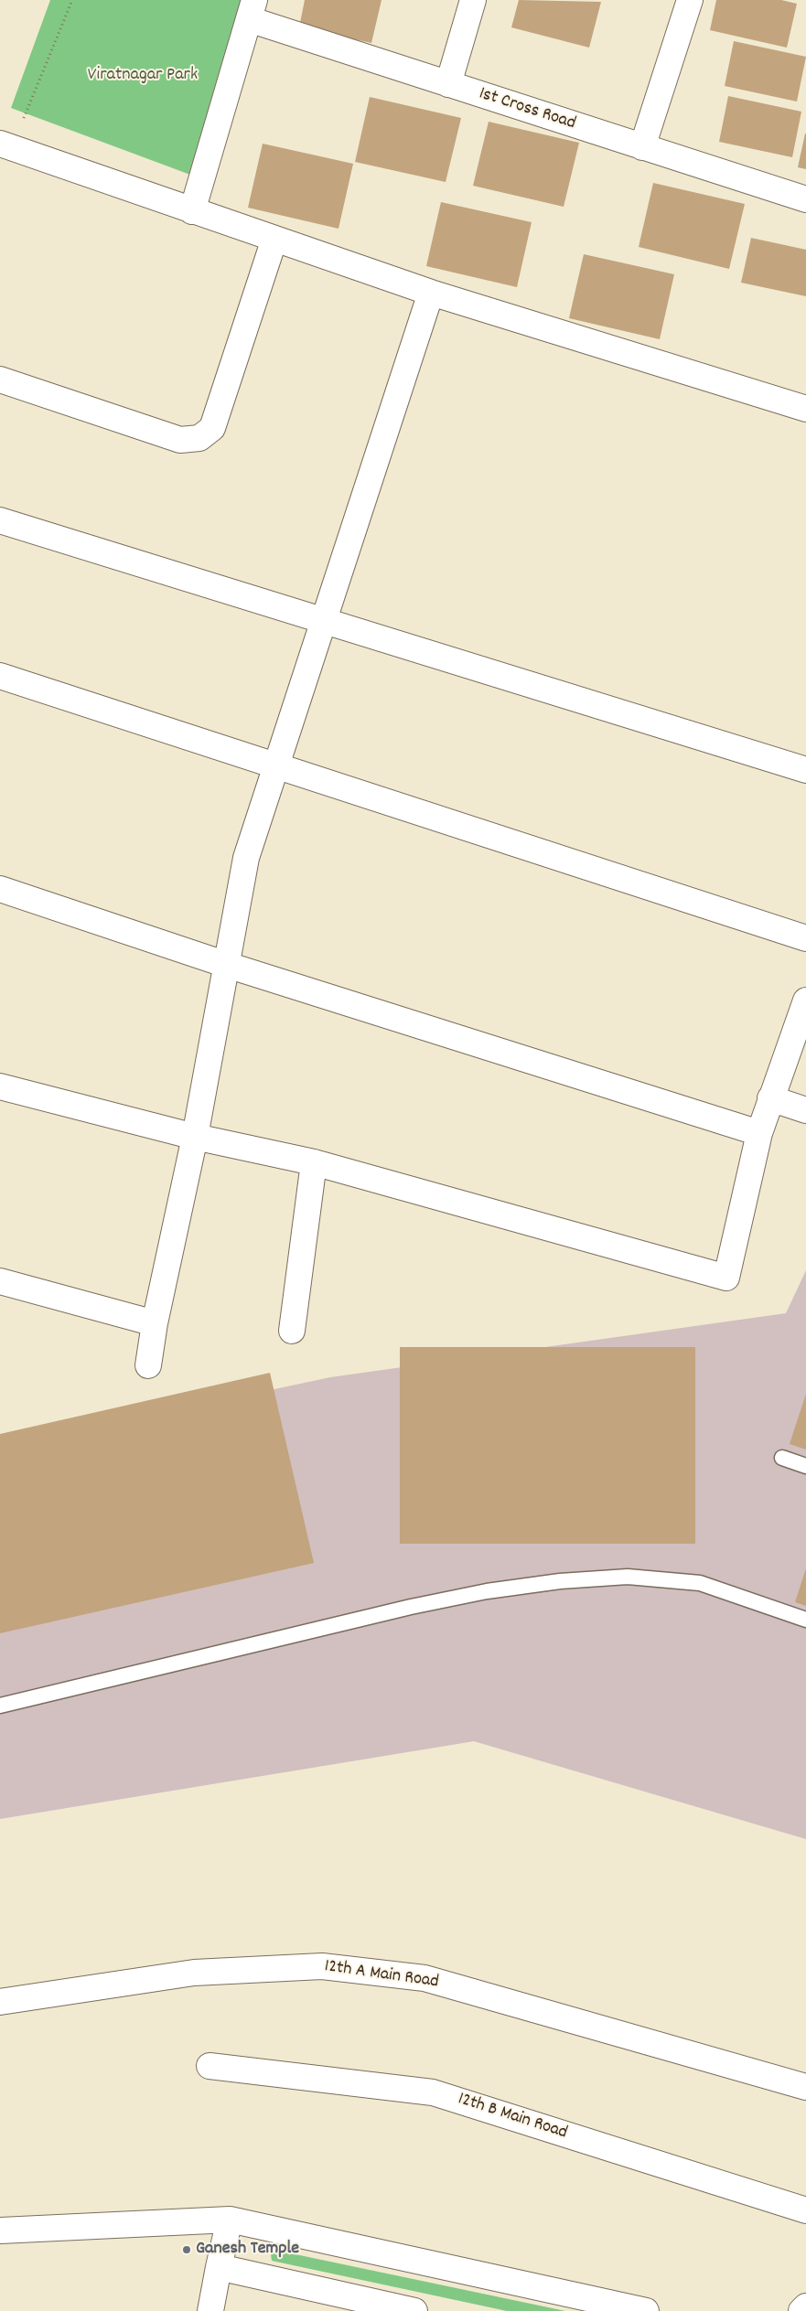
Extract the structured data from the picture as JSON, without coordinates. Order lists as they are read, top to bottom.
{
  "streets": {
    "street": ["1st Cross Road", "12th A Main Road", "12th B Main Road"]
  },
  "parks": ["Viratnagar Park"],
  "places": ["Ganesh Temple"]
}
